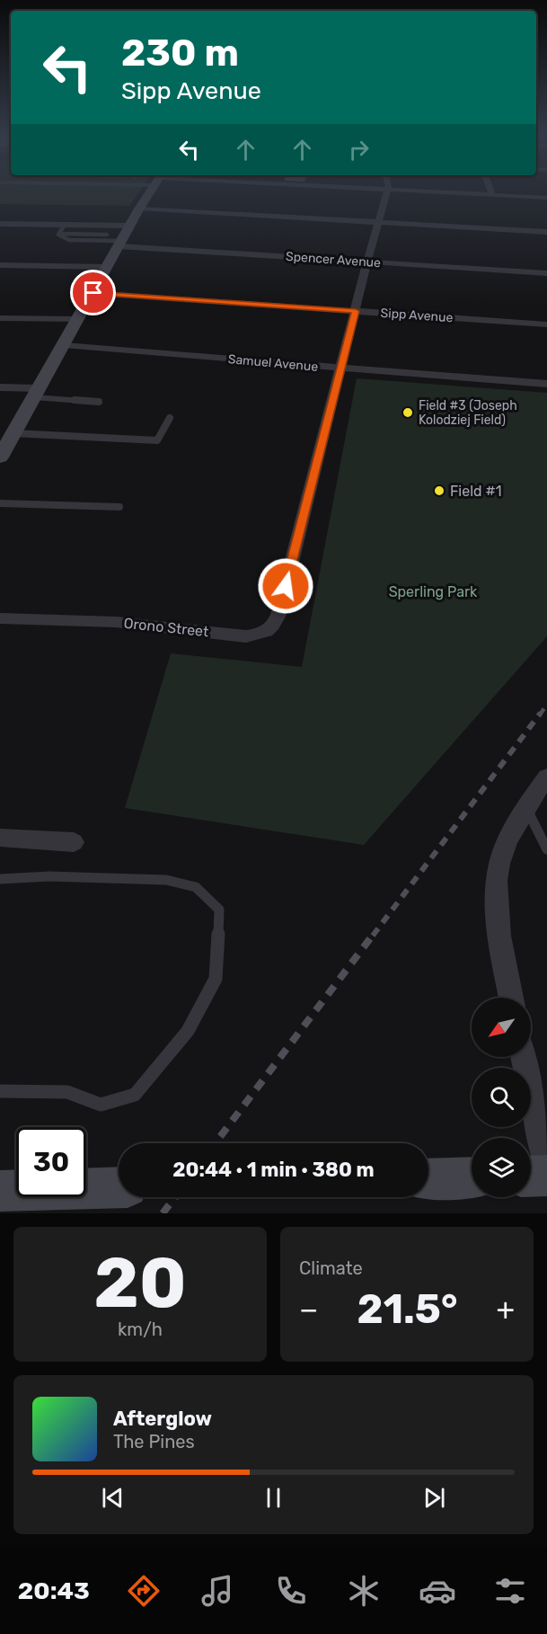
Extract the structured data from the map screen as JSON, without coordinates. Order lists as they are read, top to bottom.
{
  "streets": {
    "street": [
      "Spencer Avenue",
      "Sipp Avenue",
      "Samuel Avenue",
      "Orono Street"
    ]
  },
  "crossings": [
    ["Spencer Avenue", "Orono Street"],
    ["Sipp Avenue", "Orono Street"],
    ["Samuel Avenue", "Orono Street"]
  ],
  "parks": ["Sperling Park"],
  "places": ["Field #3 (Joseph Kolodziej Field)", "Field #1"],
  "north": "bottom left",
  "page": {
    "turn": ["230 m", "Sipp Avenue"],
    "limit": "30",
    "trip": "20:44 · 1 min · 380 m",
    "tile": [
      ["20", "km/h"],
      "Climate"
    ],
    "heat": ["−", "21.5°", "+"],
    "song": ["Afterglow", "The Pines"],
    "tabs": "20:43"
  }
}
